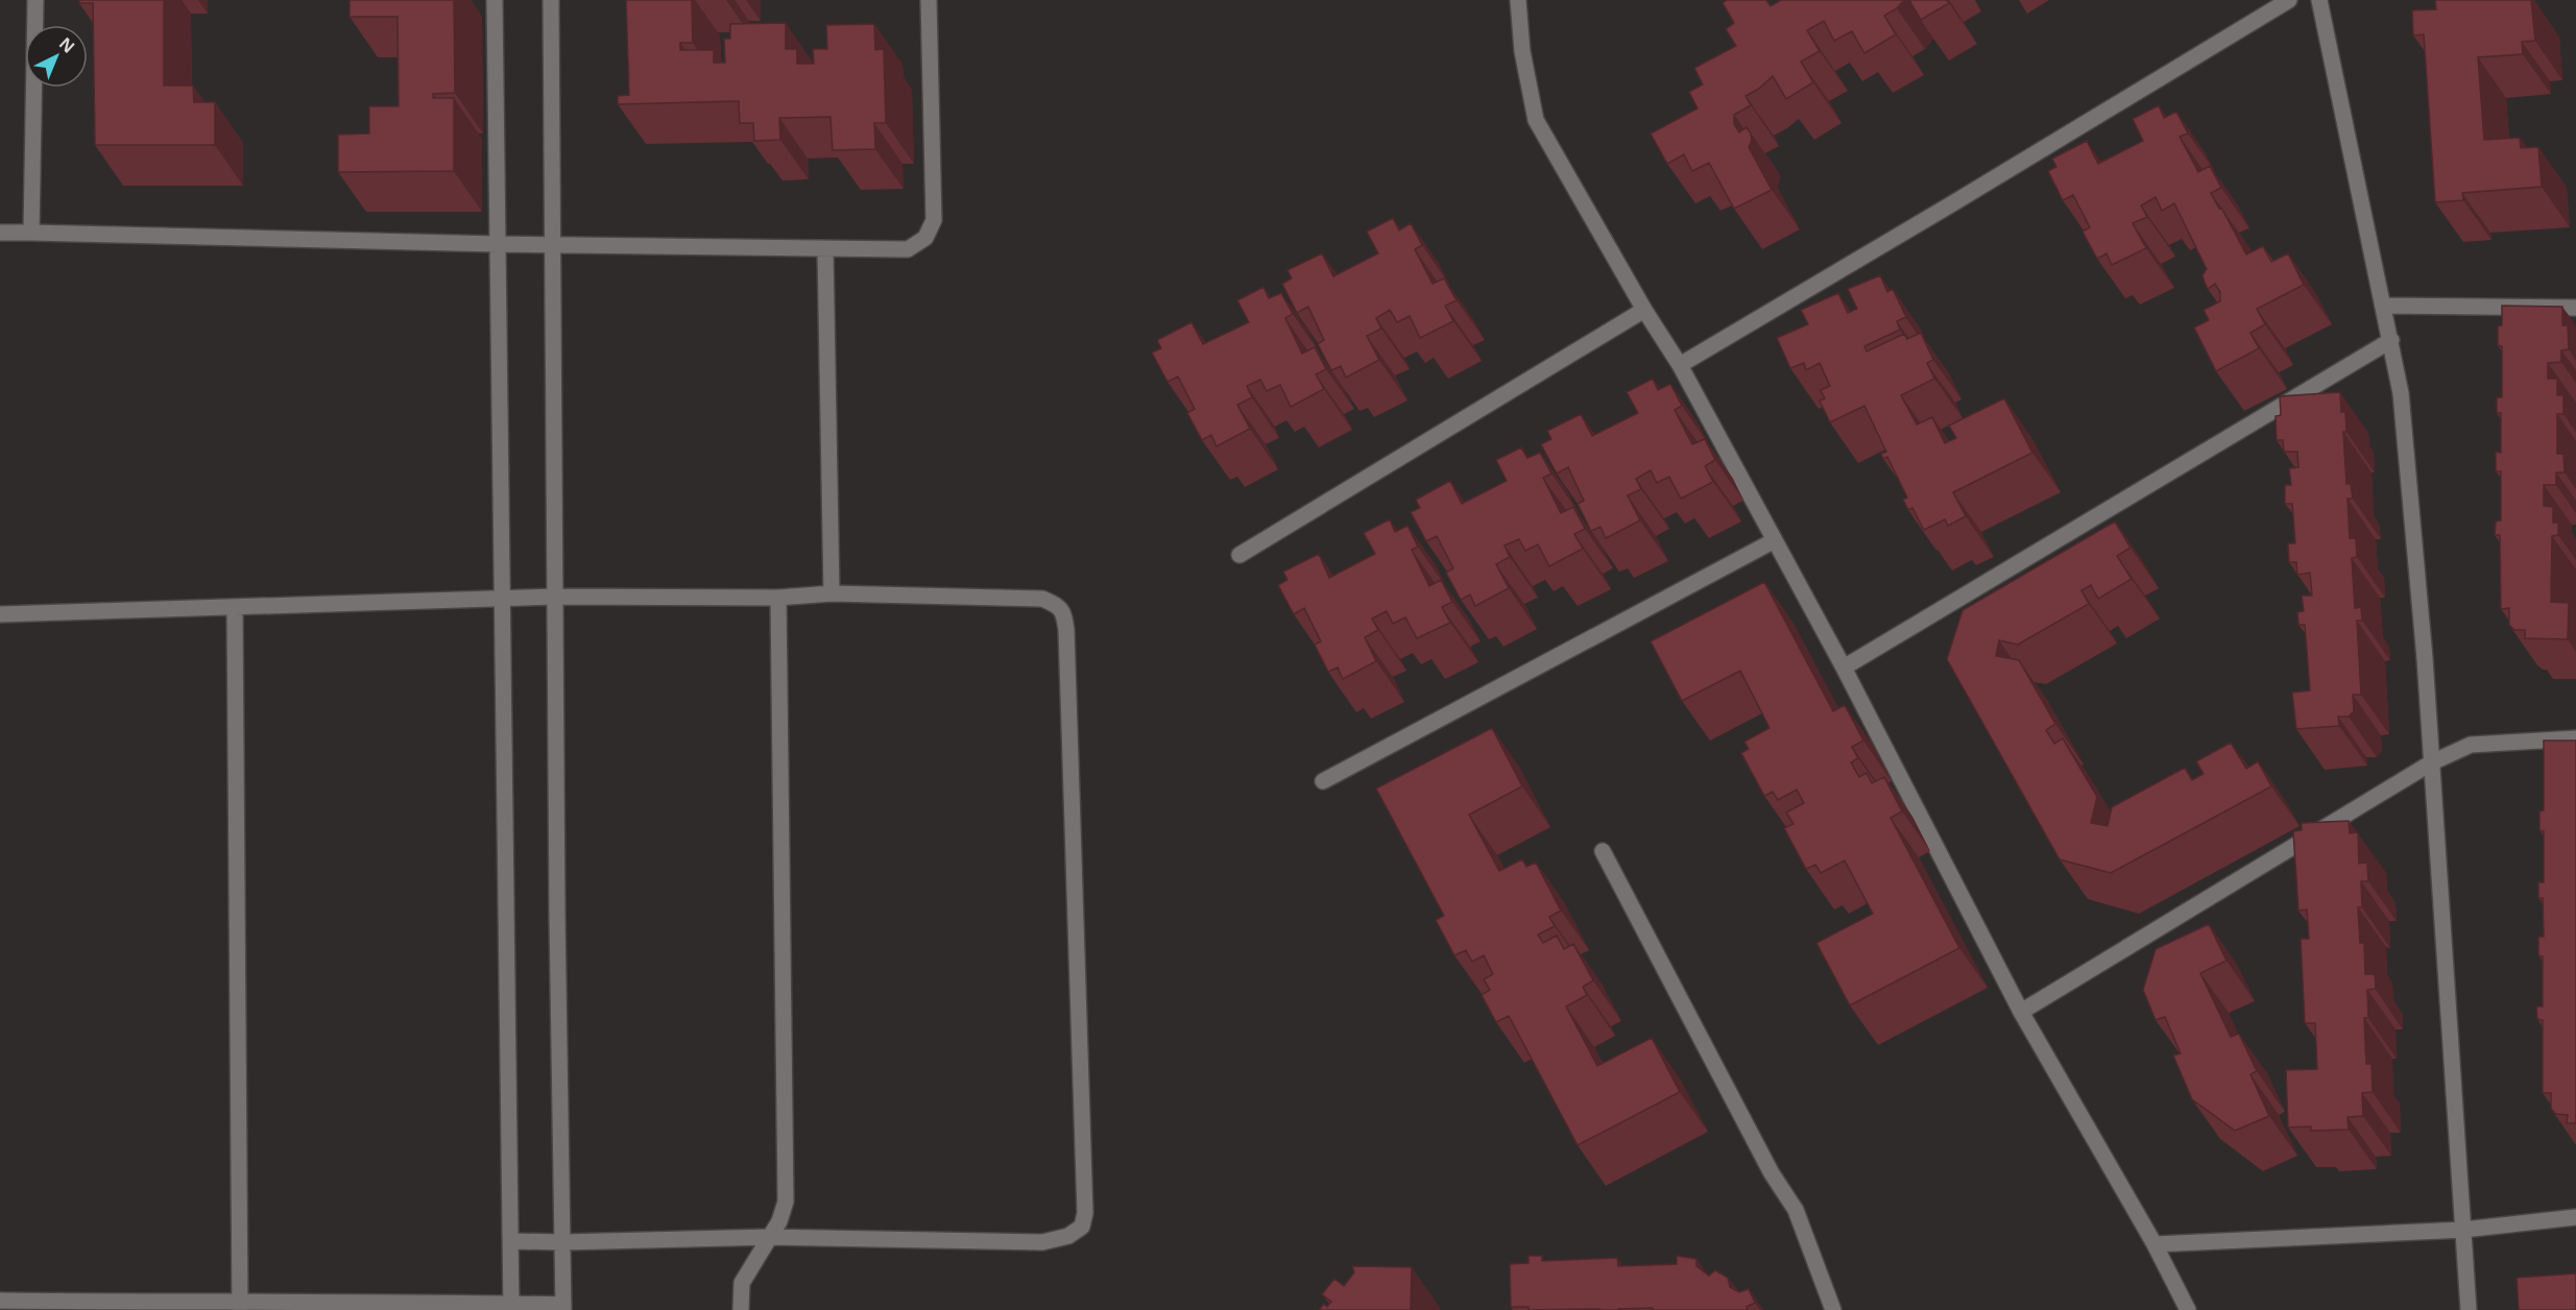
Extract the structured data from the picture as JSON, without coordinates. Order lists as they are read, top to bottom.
{
  "north": "top right"
}
